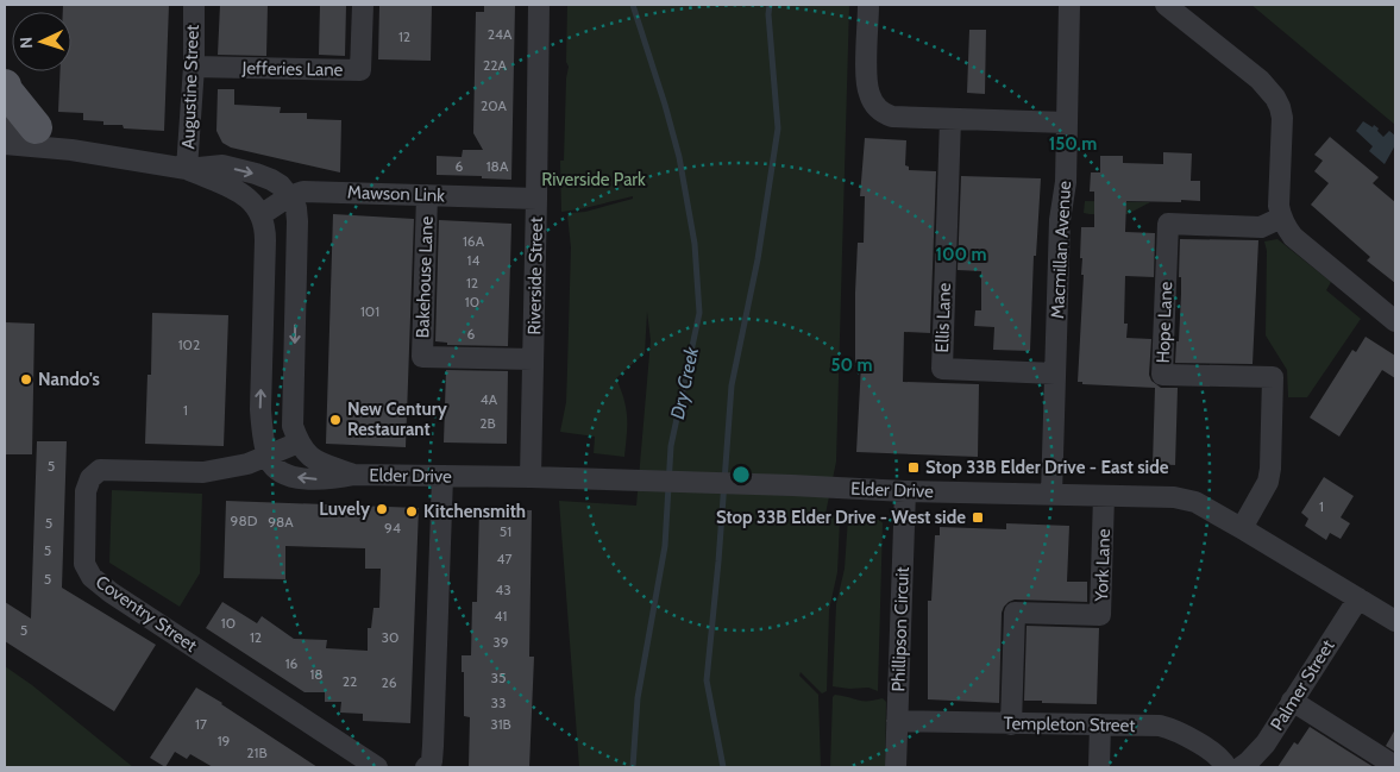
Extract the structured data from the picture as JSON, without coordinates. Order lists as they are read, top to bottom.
{
  "streets": {
    "street": [
      "Jefferies Lane",
      "Augustine Street",
      "Mawson Link",
      "Macmillan Avenue",
      "Riverside Street",
      "Bakehouse Lane",
      "Ellis Lane",
      "Hope Lane",
      "Elder Drive",
      "York Lane",
      "Coventry Street",
      "Phillipson Circuit",
      "Palmer Street",
      "Templeton Street"
    ]
  },
  "crossings": [
    ["Jefferies Lane", "Augustine Street"],
    ["Mawson Link", "Riverside Street"],
    ["Mawson Link", "Bakehouse Lane"],
    ["Macmillan Avenue", "Ellis Lane"],
    ["Macmillan Avenue", "Elder Drive"],
    ["Riverside Street", "Bakehouse Lane"],
    ["Riverside Street", "Elder Drive"],
    ["Hope Lane", "Elder Drive"],
    ["Elder Drive", "York Lane"],
    ["Elder Drive", "Coventry Street"],
    ["Elder Drive", "Phillipson Circuit"],
    ["Elder Drive", "Palmer Street"],
    ["York Lane", "Templeton Street"],
    ["Phillipson Circuit", "Templeton Street"]
  ],
  "water": ["Dry Creek"],
  "parks": ["Riverside Park"],
  "places": {
    "other": [
      "Nando's",
      "New Century Restaurant",
      "Luvely",
      "Kitchensmith"
    ],
    "transit": ["Stop 33B Elder Drive - East side", "Stop 33B Elder Drive - West side"]
  },
  "house_numbers": [
    "24A",
    "12",
    "22A",
    "20A",
    "6",
    "18A",
    "16A",
    "14",
    "12",
    "10",
    "101",
    "6",
    "102",
    "4A",
    "1",
    "2B",
    "5",
    "1",
    "98D",
    "98A",
    "5",
    "94",
    "51",
    "5",
    "47",
    "5",
    "43",
    "41",
    "10",
    "5",
    "12",
    "30",
    "39",
    "16",
    "18",
    "35",
    "22",
    "26",
    "33",
    "17",
    "31B",
    "19",
    "21B"
  ],
  "north": "left",
  "rings": ["150 m", "100 m", "50 m"]
}
